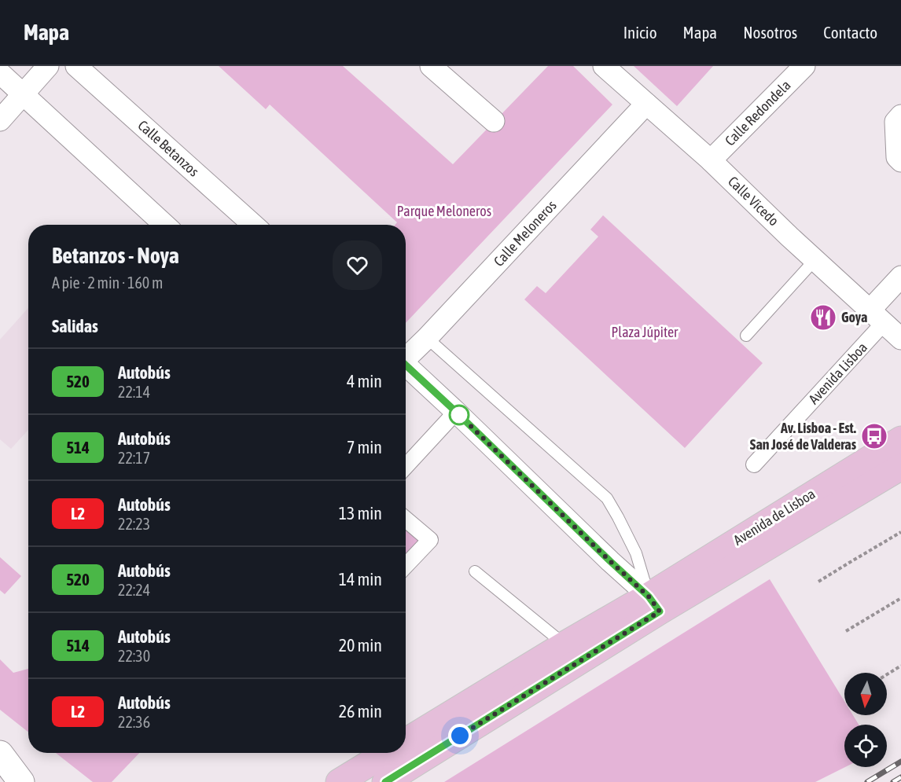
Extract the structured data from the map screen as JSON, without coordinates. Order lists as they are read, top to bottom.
{
  "streets": {
    "main road": ["Avenida de Lisboa"],
    "street": [
      "Calle Redondela",
      "Calle Betanzos",
      "Calle Vicedo",
      "Calle Meloneros",
      "Avenida Lisboa"
    ]
  },
  "crossings": [
    ["Calle Redondela", "Calle Vicedo"],
    ["Calle Vicedo", "Calle Meloneros"],
    ["Calle Vicedo", "Avenida Lisboa"]
  ],
  "parks": ["Parque Meloneros", "Plaza Júpiter"],
  "places": {
    "restaurant": ["Goya"],
    "bus stop": ["Av. Lisboa - Est. San José de Valderas"]
  },
  "lines": ["bus line 520"],
  "north": "bottom",
  "page": {
    "header": "Mapa",
    "nav": [
      "Inicio",
      "Mapa",
      "Nosotros",
      "Contacto"
    ],
    "heading": [
      ["Betanzos - Noya", "A pie · 2 min · 160 m"],
      "Salidas"
    ],
    "list": [
      {
        "mark": "520",
        "name": "Autobús",
        "note": "22:14",
        "value": "4 min"
      },
      {
        "mark": "514",
        "name": "Autobús",
        "note": "22:17",
        "value": "7 min"
      },
      {
        "mark": "L2",
        "name": "Autobús",
        "note": "22:23",
        "value": "13 min"
      },
      {
        "mark": "520",
        "name": "Autobús",
        "note": "22:24",
        "value": "14 min"
      },
      {
        "mark": "514",
        "name": "Autobús",
        "note": "22:30",
        "value": "20 min"
      },
      {
        "mark": "L2",
        "name": "Autobús",
        "note": "22:36",
        "value": "26 min"
      }
    ]
  }
}
